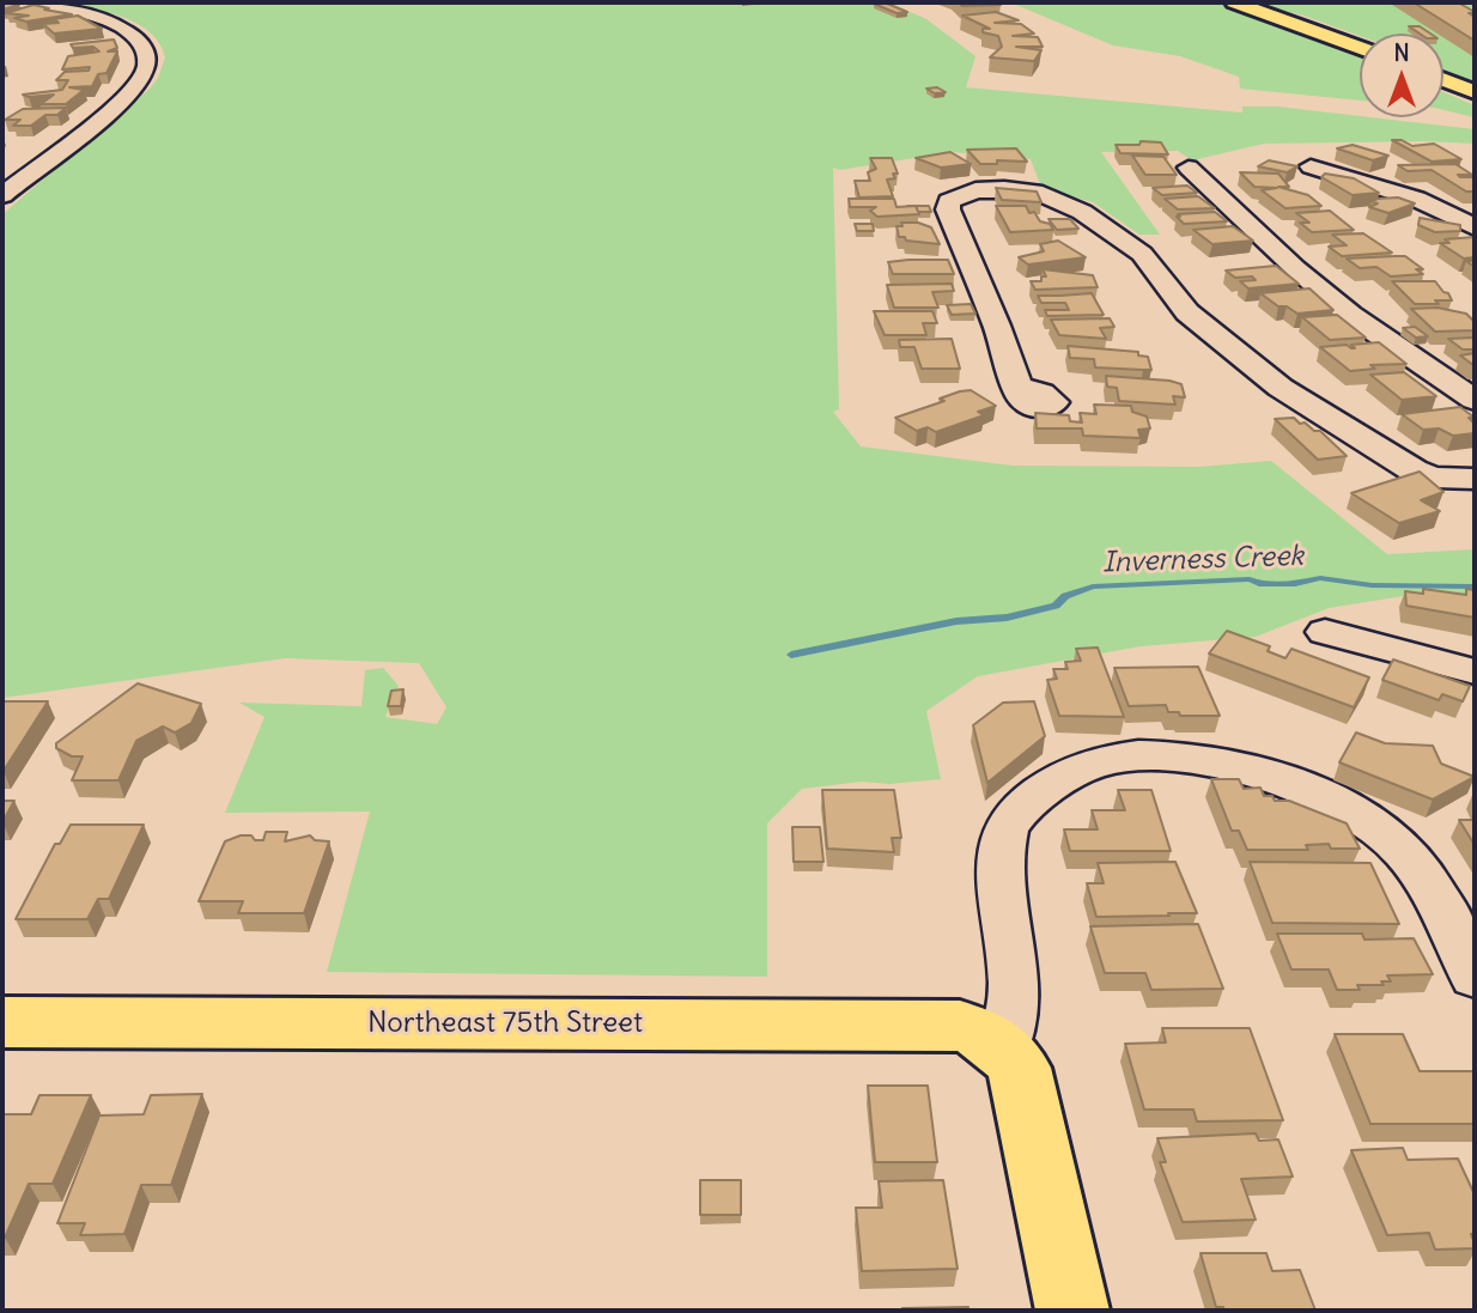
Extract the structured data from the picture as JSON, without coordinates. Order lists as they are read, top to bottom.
{
  "streets": {
    "main road": ["Northeast 75th Street"]
  },
  "water": ["Inverness Creek"],
  "north": "top"
}
